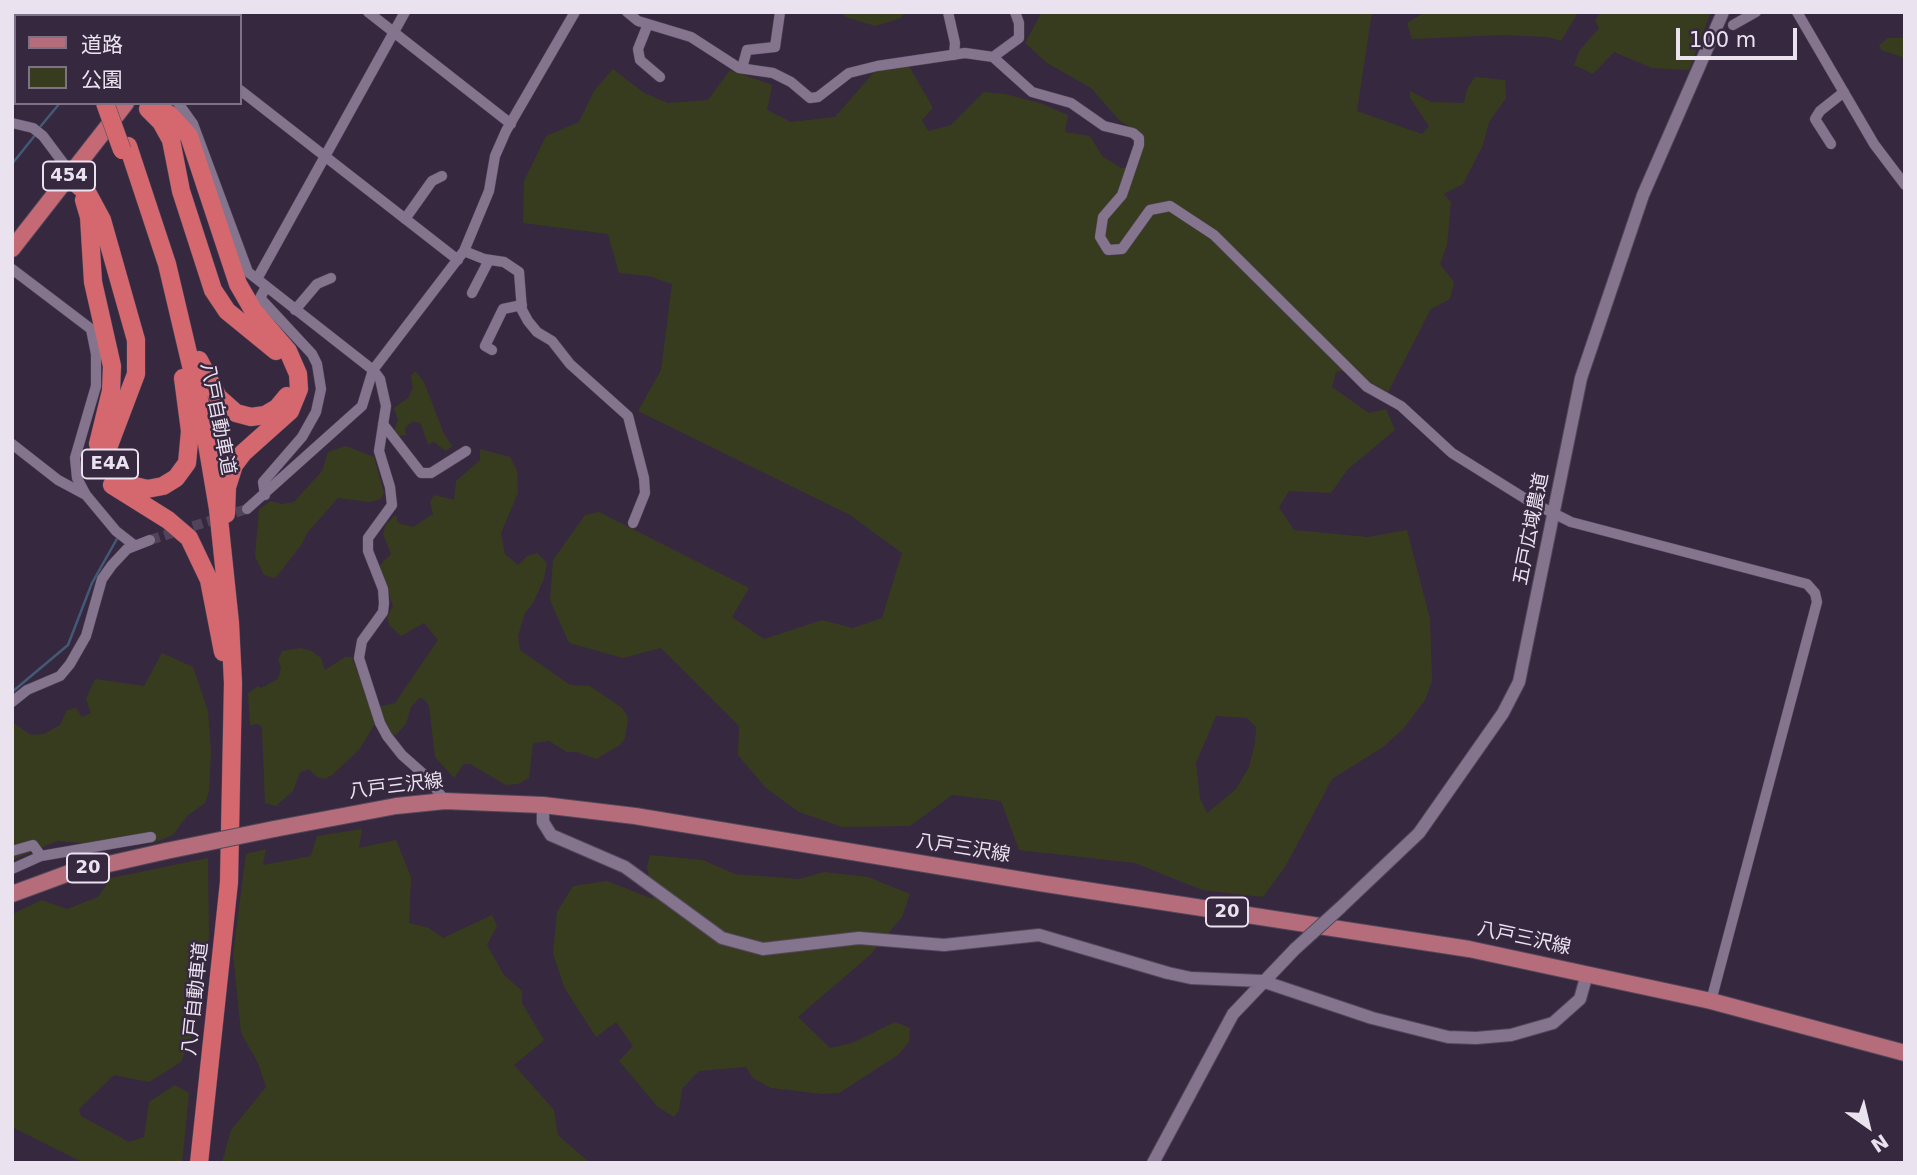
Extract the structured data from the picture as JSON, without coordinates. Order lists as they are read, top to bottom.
{
  "streets": {
    "highway": ["454", "八戸自動車道", "E4A"],
    "main road": ["八戸三沢線", "20"],
    "street": ["五戸広域農道"]
  },
  "crossings": [
    ["454", "E4A"],
    ["八戸自動車道", "E4A"]
  ],
  "legend": ["道路", "公園"],
  "scale_bar": "100 m",
  "north": "bottom right"
}
